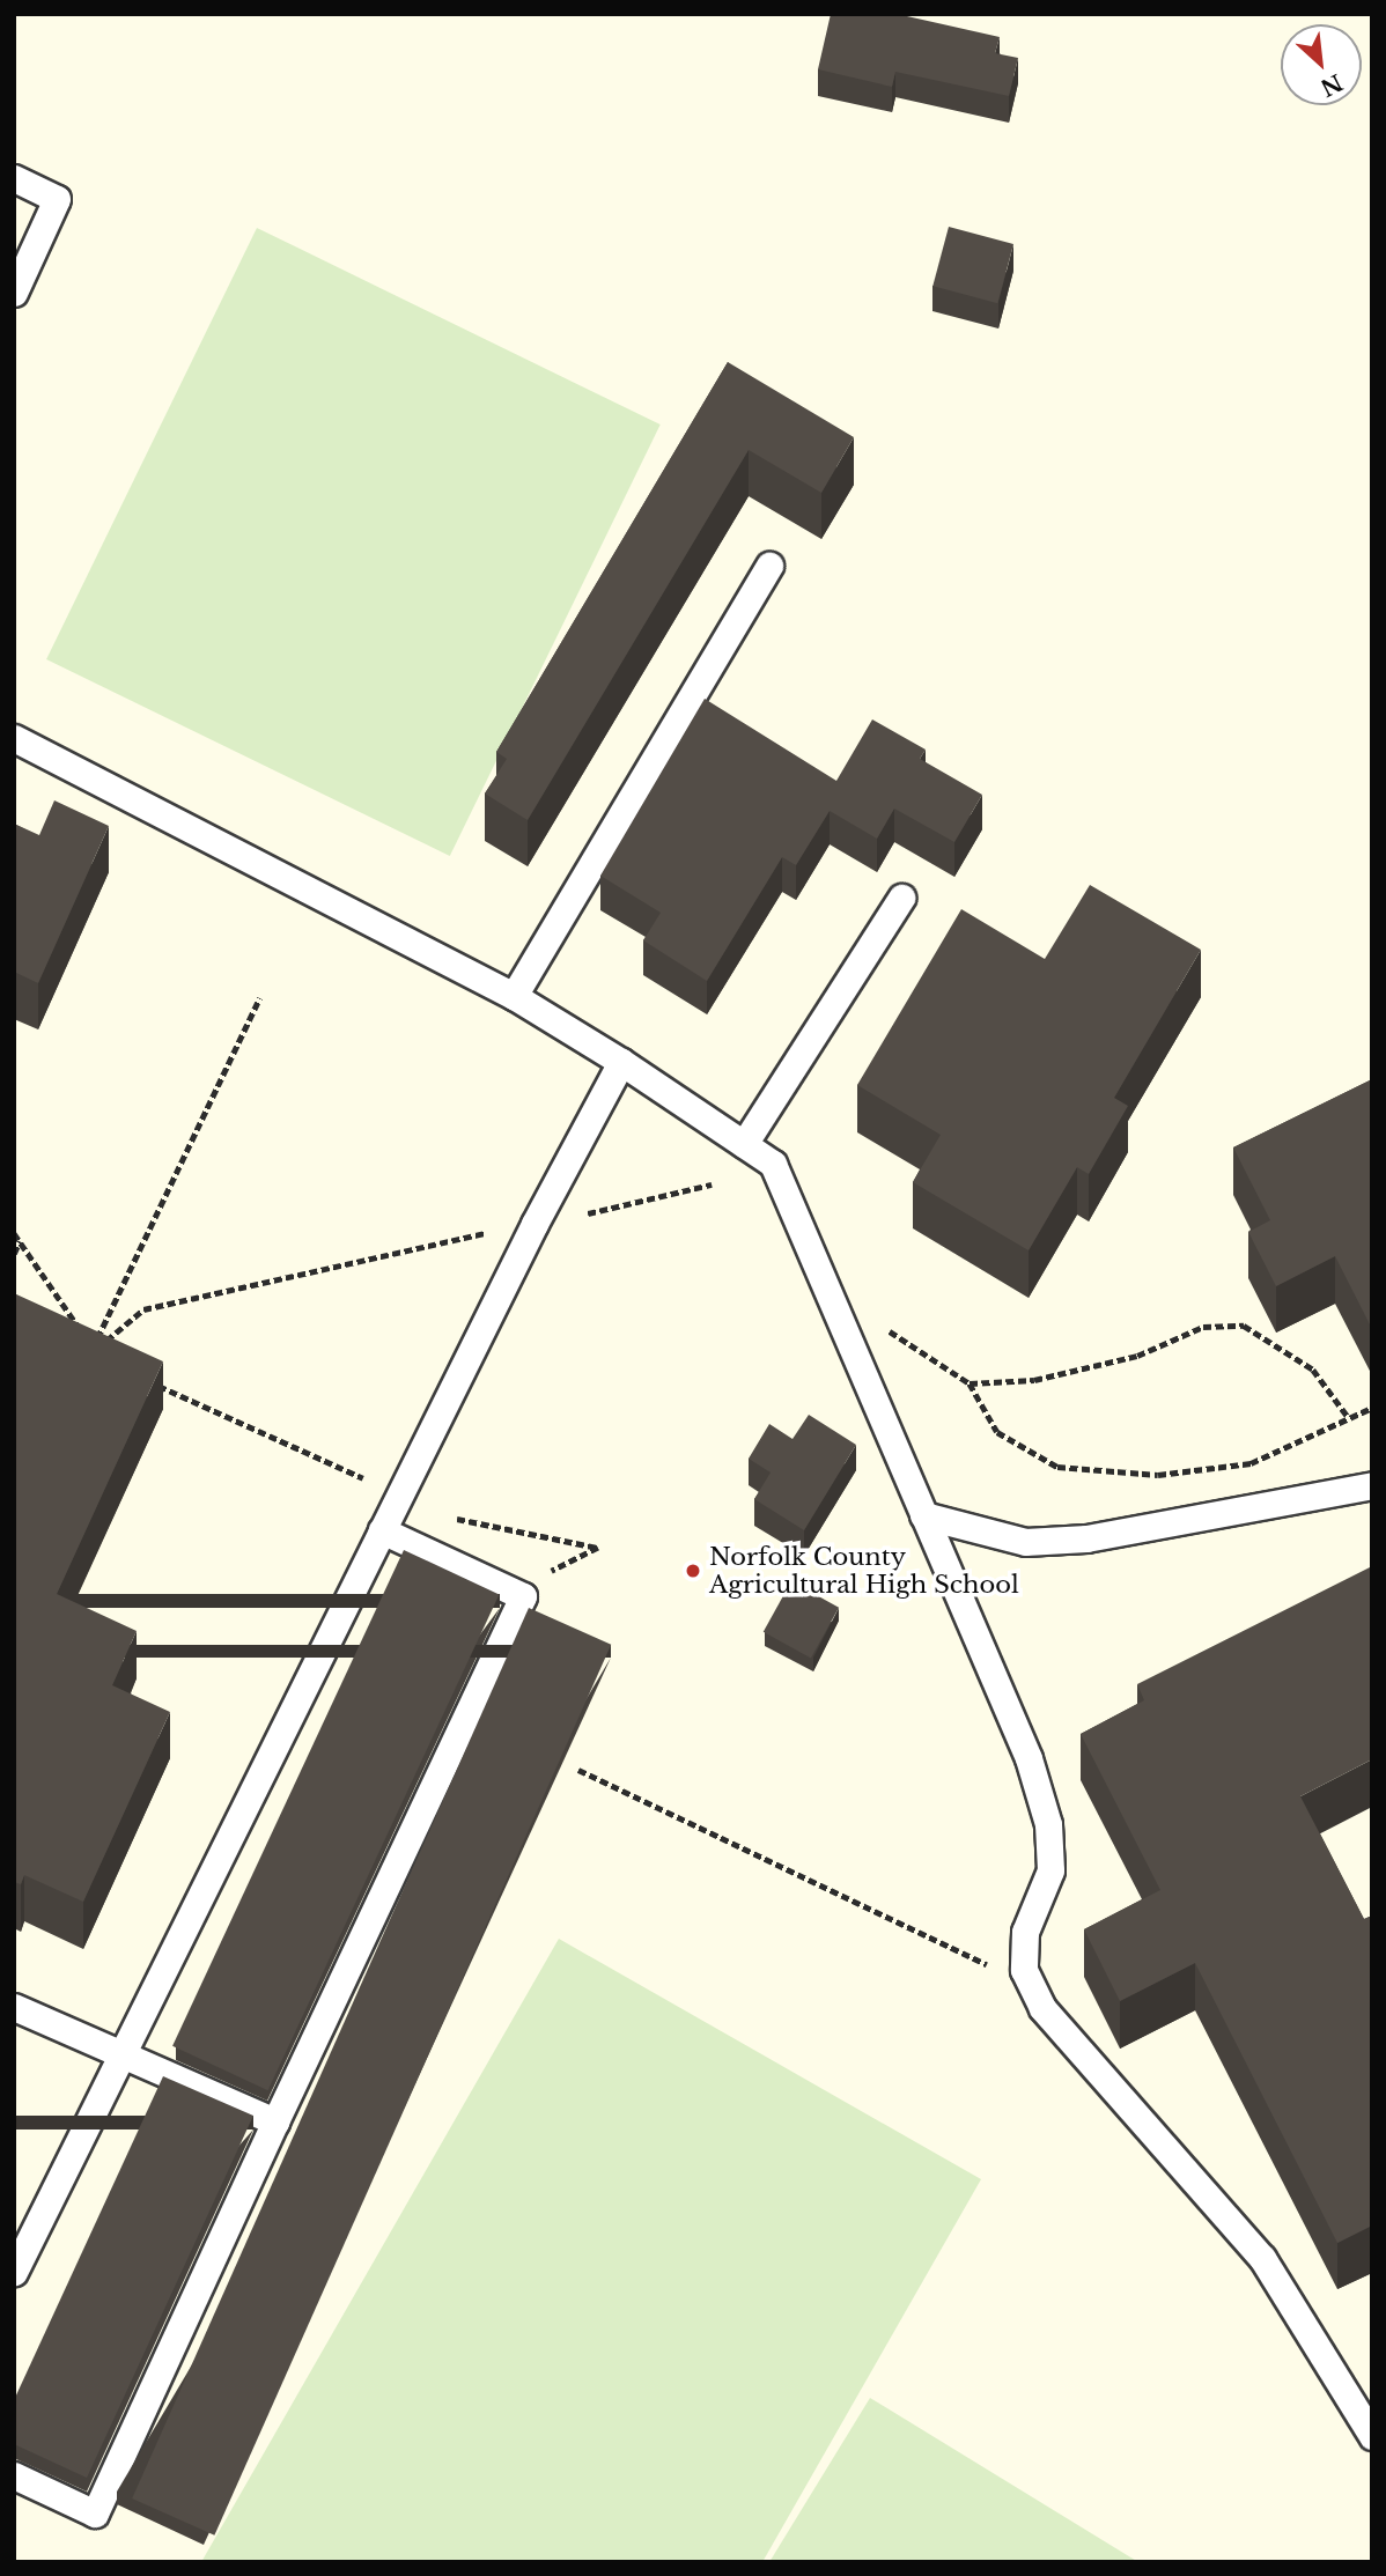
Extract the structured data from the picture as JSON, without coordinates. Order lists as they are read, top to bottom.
{
  "places": ["Norfolk County Agricultural High School"],
  "north": "bottom right"
}
